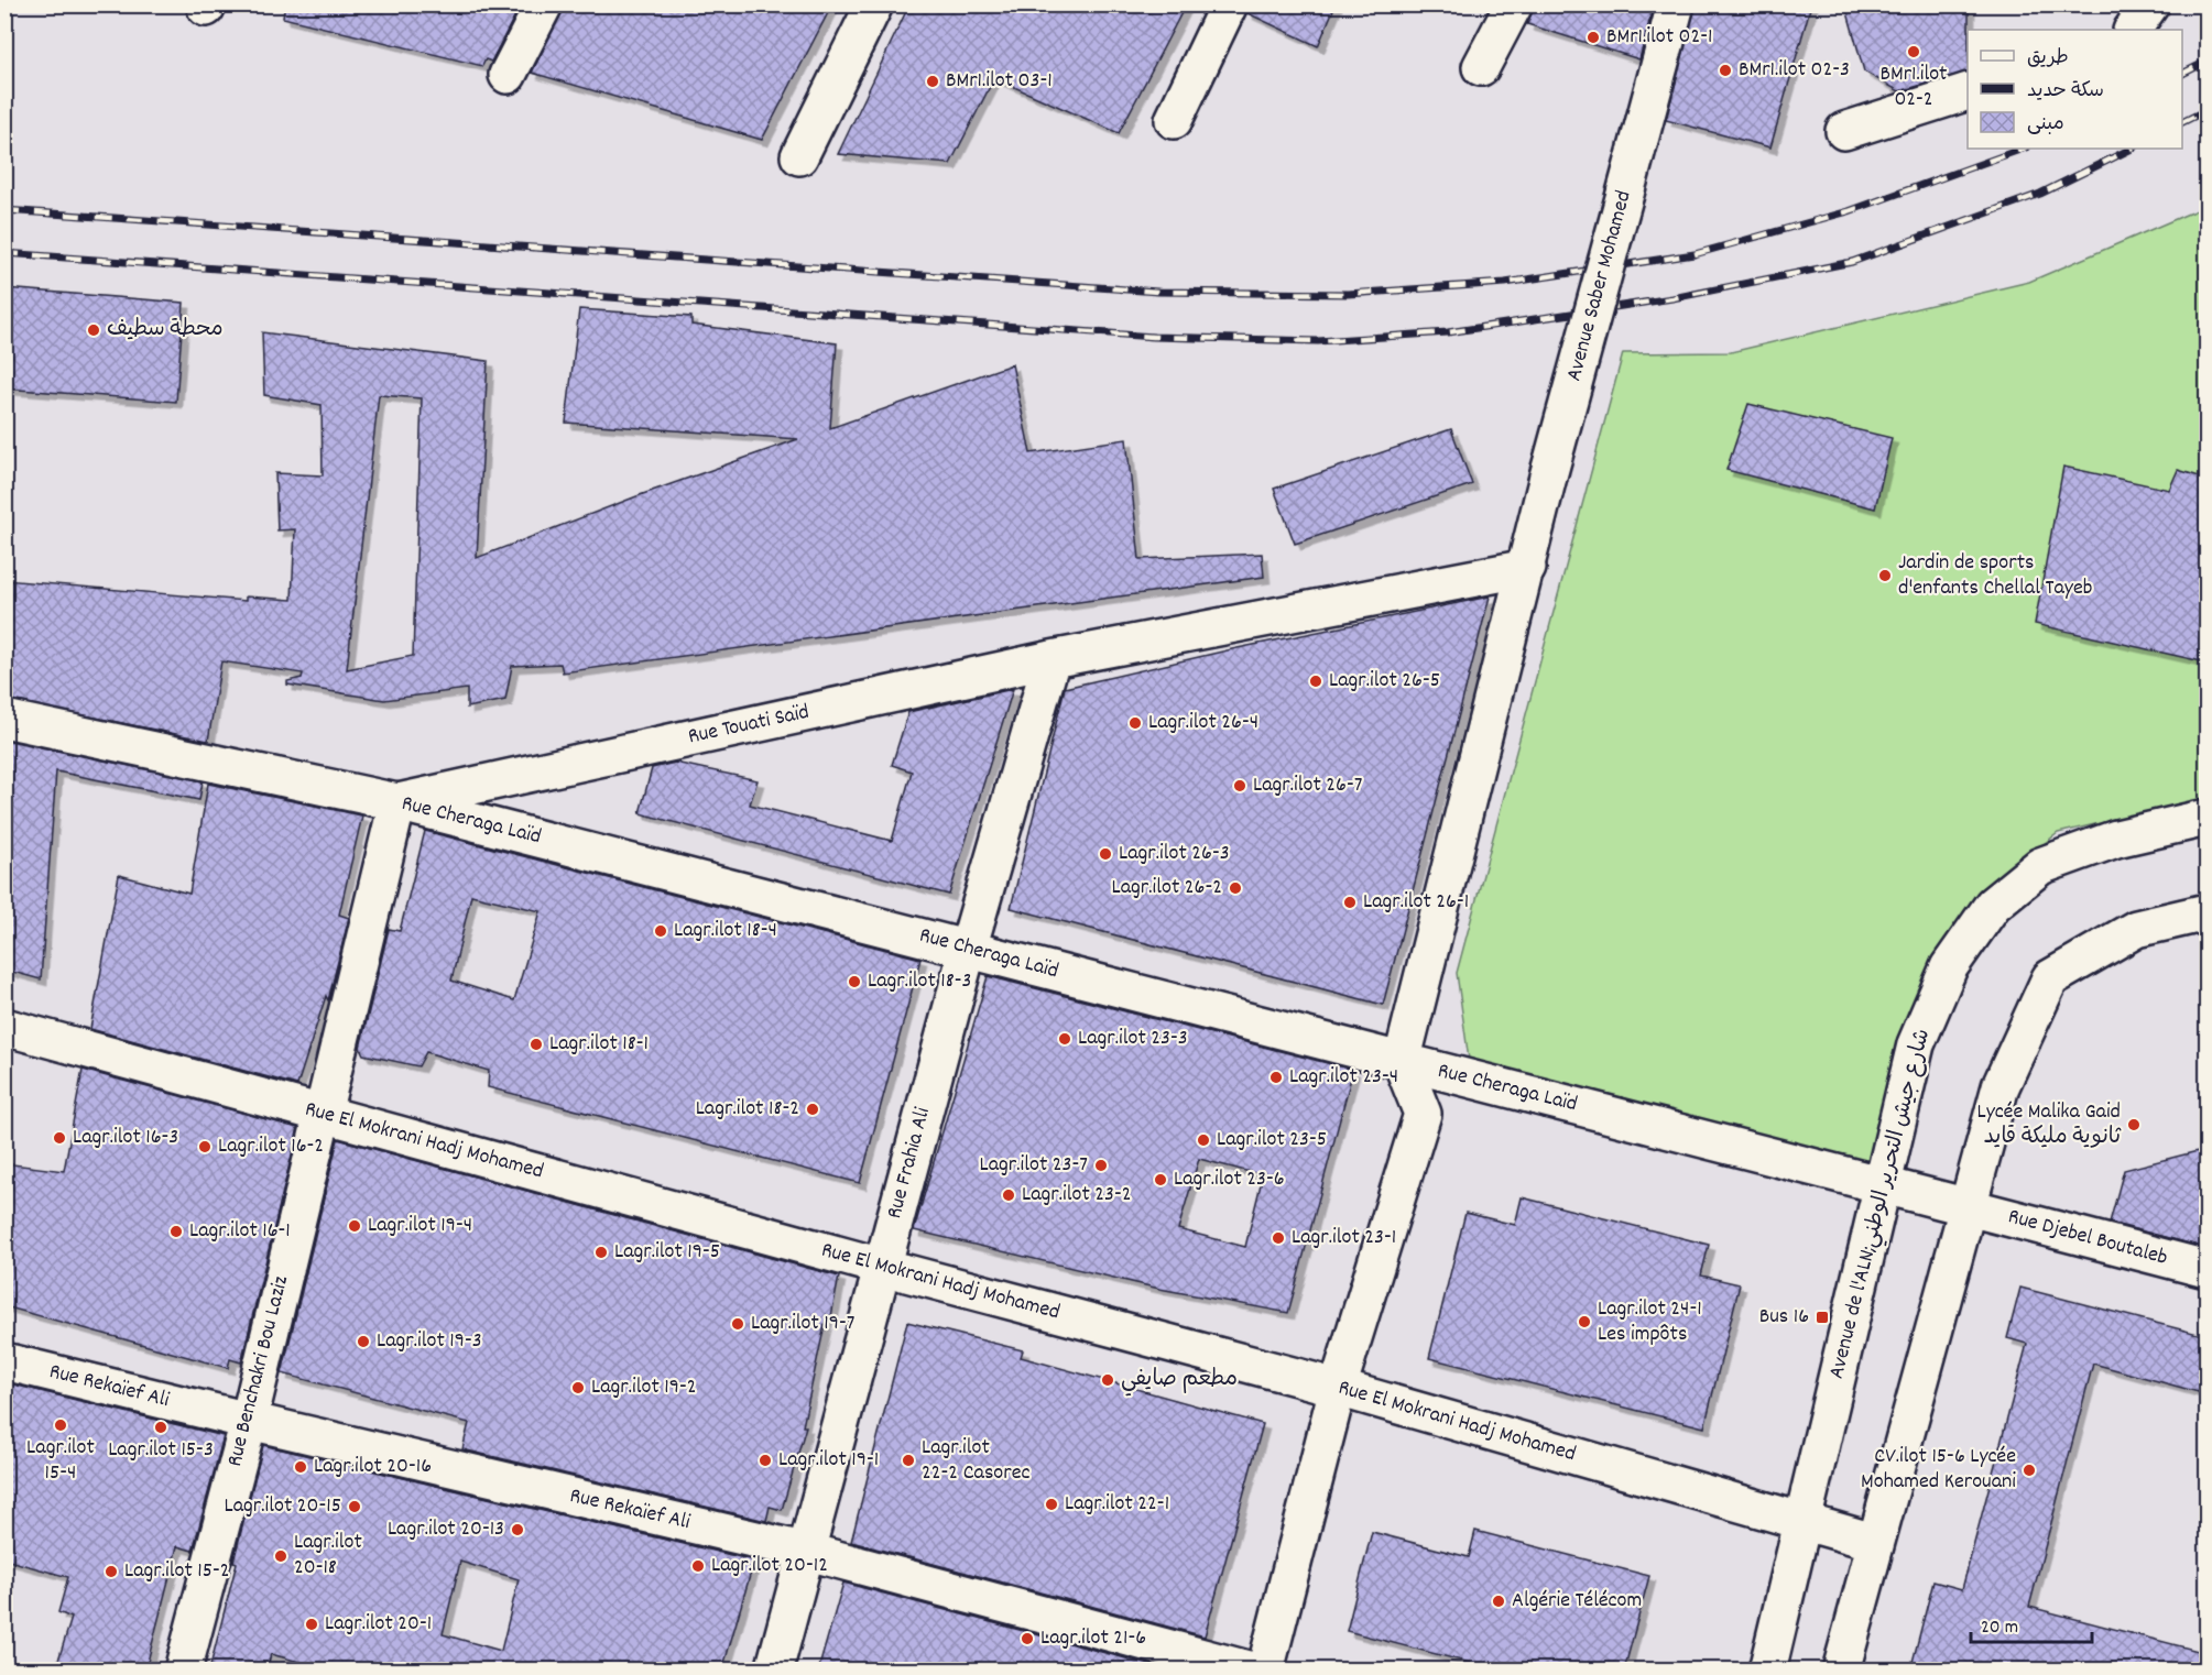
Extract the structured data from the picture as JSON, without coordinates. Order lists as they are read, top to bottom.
{
  "streets": {
    "street": [
      "Avenue Saber Mohamed",
      "Rue Touati Saïd",
      "Rue Cheraga Laïd",
      "Rue El Mokrani Hadj Mohamed",
      "Rue Frahia Ali",
      "Avenue de l'ALN;شارع جيش التحرير الوطني",
      "Rue Djebel Boutaleb",
      "Rue Benchakri Bou Laziz",
      "Rue Rekaïef Ali"
    ]
  },
  "crossings": [
    ["Avenue Saber Mohamed", "Rue Touati Saïd"],
    ["Avenue Saber Mohamed", "Rue Cheraga Laïd"],
    ["Rue Touati Saïd", "Rue Cheraga Laïd"],
    ["Rue Touati Saïd", "Rue Frahia Ali"],
    ["Rue Touati Saïd", "Rue Benchakri Bou Laziz"],
    ["Rue Cheraga Laïd", "Rue Frahia Ali"],
    ["Rue Cheraga Laïd", "Avenue de l'ALN;شارع جيش التحرير الوطني"],
    ["Rue Cheraga Laïd", "Rue Djebel Boutaleb"],
    ["Rue Cheraga Laïd", "Rue Benchakri Bou Laziz"],
    ["Rue El Mokrani Hadj Mohamed", "Rue Frahia Ali"],
    ["Rue El Mokrani Hadj Mohamed", "Avenue de l'ALN;شارع جيش التحرير الوطني"],
    ["Rue El Mokrani Hadj Mohamed", "Rue Benchakri Bou Laziz"],
    ["Rue Frahia Ali", "Rue Rekaïef Ali"],
    ["Rue Benchakri Bou Laziz", "Rue Rekaïef Ali"]
  ],
  "places": {
    "other": [
      "BMr1.ilot 02-1",
      "BMr1.ilot 02-2",
      "BMr1.ilot 02-3",
      "BMr1.ilot 03-1",
      "محطة سطيف",
      "Jardin de sports d'enfants Chellal Tayeb",
      "Lagr.ilot 26-5",
      "Lagr.ilot 26-4",
      "Lagr.ilot 26-7",
      "Lagr.ilot 26-3",
      "Lagr.ilot 26-2",
      "Lagr.ilot 26-1",
      "Lagr.ilot 18-4",
      "Lagr.ilot 18-3",
      "Lagr.ilot 23-3",
      "Lagr.ilot 18-1",
      "Lagr.ilot 23-4",
      "Lagr.ilot 18-2",
      "Lycée Malika Gaid ثانوية مليكة قايد",
      "Lagr.ilot 16-3",
      "Lagr.ilot 23-5",
      "Lagr.ilot 16-2",
      "Lagr.ilot 23-7",
      "Lagr.ilot 23-6",
      "Lagr.ilot 23-2",
      "Lagr.ilot 19-4",
      "Lagr.ilot 16-1",
      "Lagr.ilot 23-1",
      "Lagr.ilot 19-5",
      "Lagr.ilot 24-1 Les impôts",
      "Lagr.ilot 19-7",
      "Lagr.ilot 19-3",
      "مطعم صايفي",
      "Lagr.ilot 19-2",
      "Lagr.ilot 15-4",
      "Lagr.ilot 15-3",
      "Lagr.ilot 19-1",
      "Lagr.ilot 22-2 Casorec",
      "Lagr.ilot 20-16",
      "CV.ilot 15-6 Lycée Mohamed Kerouani",
      "Lagr.ilot 22-1",
      "Lagr.ilot 20-15",
      "Lagr.ilot 20-13",
      "Lagr.ilot 20-18",
      "Lagr.ilot 20-12",
      "Lagr.ilot 15-2",
      "Algérie Télécom",
      "Lagr.ilot 20-1",
      "Lagr.ilot 21-6"
    ],
    "transit": ["Bus 16"]
  },
  "legend": ["طريق", "سكة حديد", "مبنى"],
  "scale_bar": "20 m"
}
